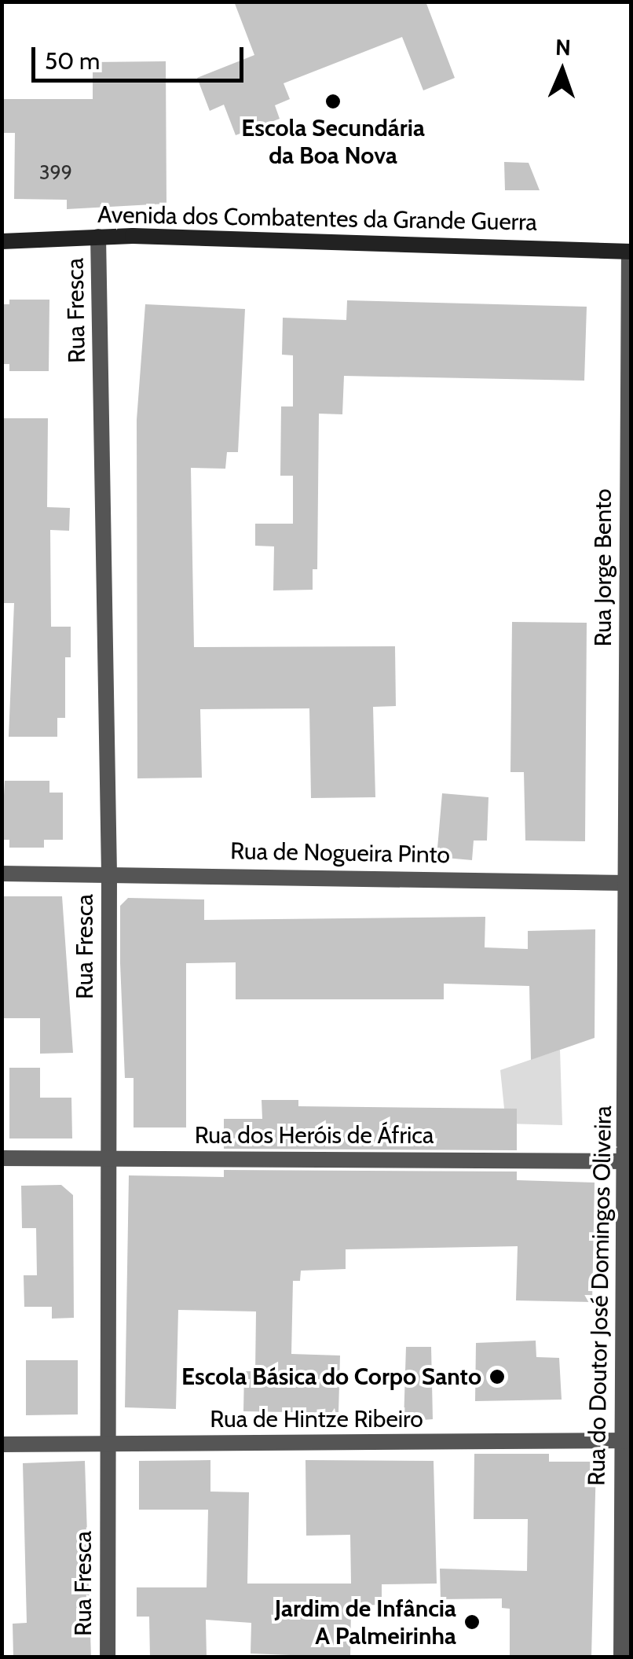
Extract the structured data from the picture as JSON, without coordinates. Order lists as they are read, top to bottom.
{
  "streets": {
    "main road": ["Avenida dos Combatentes da Grande Guerra"],
    "street": [
      "Rua Fresca",
      "Rua Jorge Bento",
      "Rua de Nogueira Pinto",
      "Rua dos Heróis de África",
      "Rua do Doutor José Domingos Oliveira",
      "Rua de Hintze Ribeiro"
    ]
  },
  "crossings": [
    ["Avenida dos Combatentes da Grande Guerra", "Rua Fresca"],
    ["Avenida dos Combatentes da Grande Guerra", "Rua Jorge Bento"],
    ["Rua Fresca", "Rua de Nogueira Pinto"],
    ["Rua Fresca", "Rua dos Heróis de África"],
    ["Rua Fresca", "Rua de Hintze Ribeiro"],
    ["Rua Jorge Bento", "Rua de Nogueira Pinto"],
    ["Rua dos Heróis de África", "Rua do Doutor José Domingos Oliveira"],
    ["Rua do Doutor José Domingos Oliveira", "Rua de Hintze Ribeiro"]
  ],
  "places": ["Escola Secundária da Boa Nova", "Escola Básica do Corpo Santo", "Jardim de Infância A Palmeirinha"],
  "house_numbers": ["399"],
  "scale_bar": "50 m",
  "north": "top"
}
